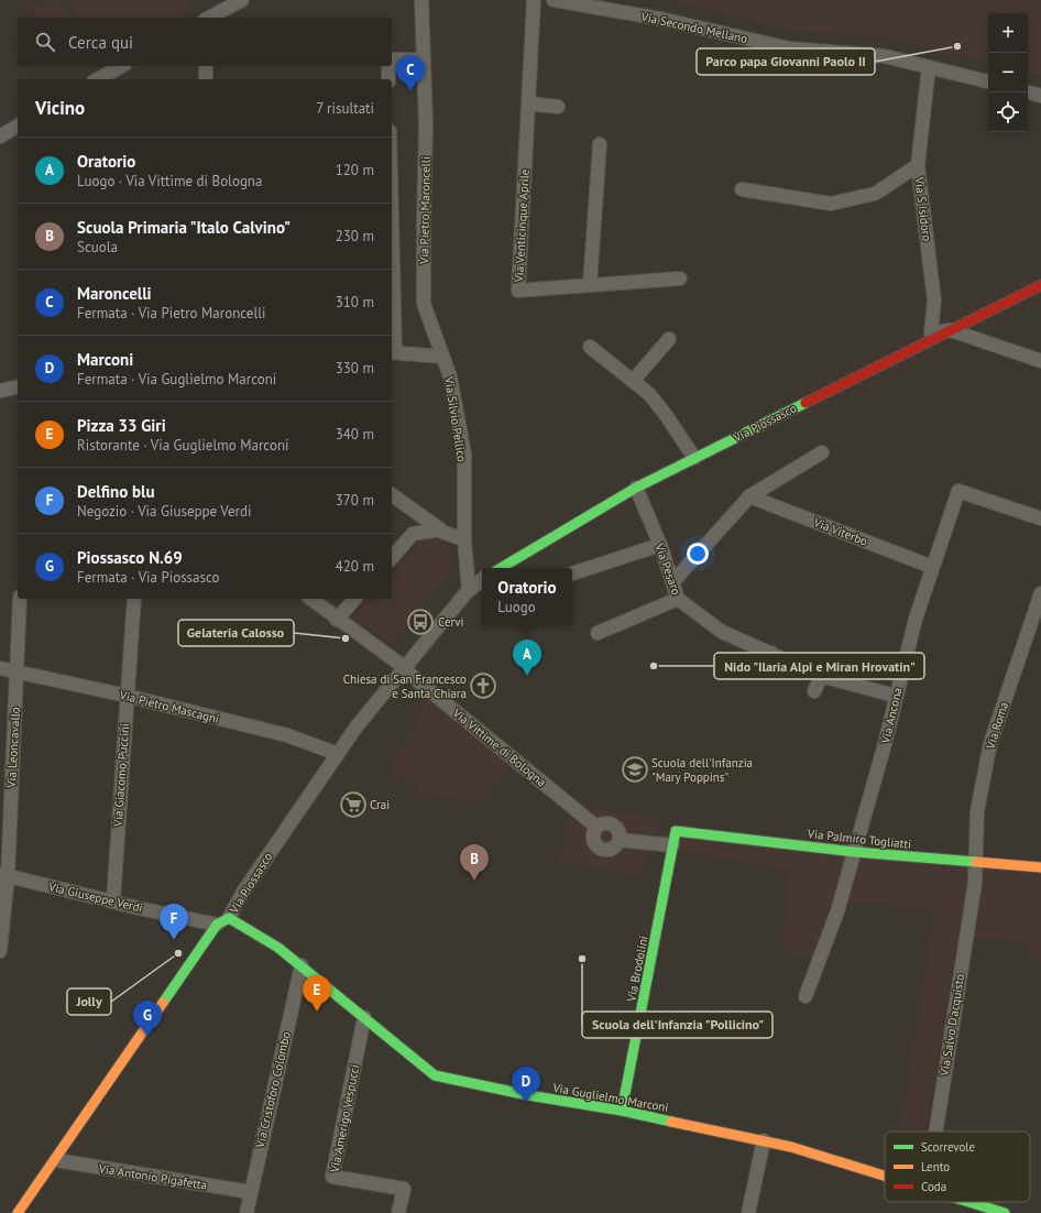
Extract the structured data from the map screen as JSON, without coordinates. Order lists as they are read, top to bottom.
{
  "streets": {
    "street": [
      "Via Secondo Mellano",
      "Via S Isidoro",
      "Via Pietro Maroncelli",
      "Via Venticinque Aprile",
      "Via Silvio Pellico",
      "Via Piossasco",
      "Via Viterbo",
      "Via Pesaro",
      "Via Pietro Mascagni",
      "Via Ancona",
      "Via Roma",
      "Via Leoncavallo",
      "Via Vittime di Bologna",
      "Via Giacomo Puccini",
      "Via Palmiro Togliatti",
      "Via Giuseppe Verdi",
      "Via Brodolini",
      "Via Salvo D'acquisto",
      "Via Cristoforo Colombo",
      "Via Guglielmo Marconi",
      "Via Amerigo Vespucci",
      "Via Antonio Pigafetta"
    ]
  },
  "crossings": [
    ["Via Secondo Mellano", "Via S Isidoro"],
    ["Via S Isidoro", "Via Piossasco"],
    ["Via Pietro Maroncelli", "Via Silvio Pellico"],
    ["Via Silvio Pellico", "Via Piossasco"],
    ["Via Piossasco", "Via Pesaro"],
    ["Via Piossasco", "Via Pietro Mascagni"],
    ["Via Piossasco", "Via Vittime di Bologna"],
    ["Via Piossasco", "Via Giuseppe Verdi"],
    ["Via Piossasco", "Via Guglielmo Marconi"],
    ["Via Piossasco", "Via Antonio Pigafetta"],
    ["Via Viterbo", "Via Ancona"],
    ["Via Pesaro", "Via Ancona"],
    ["Via Pietro Mascagni", "Via Leoncavallo"],
    ["Via Pietro Mascagni", "Via Giacomo Puccini"],
    ["Via Ancona", "Via Palmiro Togliatti"],
    ["Via Roma", "Via Palmiro Togliatti"],
    ["Via Roma", "Via Salvo D'acquisto"],
    ["Via Leoncavallo", "Via Giuseppe Verdi"],
    ["Via Giacomo Puccini", "Via Giuseppe Verdi"],
    ["Via Palmiro Togliatti", "Via Brodolini"],
    ["Via Palmiro Togliatti", "Via Salvo D'acquisto"],
    ["Via Giuseppe Verdi", "Via Guglielmo Marconi"],
    ["Via Brodolini", "Via Guglielmo Marconi"],
    ["Via Cristoforo Colombo", "Via Guglielmo Marconi"],
    ["Via Cristoforo Colombo", "Via Antonio Pigafetta"],
    ["Via Guglielmo Marconi", "Via Amerigo Vespucci"]
  ],
  "places": {
    "other": [
      "Parco papa Giovanni Paolo II",
      "Gelateria Calosso",
      "Nido \"Ilaria Alpi e Miran Hrovatin\"",
      "Jolly",
      "Scuola dell'Infanzia \"Pollicino\""
    ],
    "bus stop": ["Cervi"],
    "church": ["Chiesa di San Francesco e Santa Chiara"],
    "school or university": ["Scuola dell'Infanzia \"Mary Poppins\""],
    "supermarket": ["Crai"]
  },
  "legend": ["Scorrevole", "Lento", "Coda"],
  "page": {
    "map_buttons": ["+", "−"],
    "search": "Cerca qui",
    "pins": [
      "C",
      "A",
      "B",
      "F",
      "E",
      "G",
      "D"
    ],
    "heading": ["Vicino", "7 risultati"],
    "list": [
      {
        "mark": "A",
        "name": "Oratorio",
        "note": "Luogo · Via Vittime di Bologna",
        "value": "120 m"
      },
      {
        "mark": "B",
        "name": "Scuola Primaria \"Italo Calvino\"",
        "note": "Scuola",
        "value": "230 m"
      },
      {
        "mark": "C",
        "name": "Maroncelli",
        "note": "Fermata · Via Pietro Maroncelli",
        "value": "310 m"
      },
      {
        "mark": "D",
        "name": "Marconi",
        "note": "Fermata · Via Guglielmo Marconi",
        "value": "330 m"
      },
      {
        "mark": "E",
        "name": "Pizza 33 Giri",
        "note": "Ristorante · Via Guglielmo Marconi",
        "value": "340 m"
      },
      {
        "mark": "F",
        "name": "Delfino blu",
        "note": "Negozio · Via Giuseppe Verdi",
        "value": "370 m"
      },
      {
        "mark": "G",
        "name": "Piossasco N.69",
        "note": "Fermata · Via Piossasco",
        "value": "420 m"
      }
    ],
    "popup": ["Oratorio", "Luogo"]
  }
}
